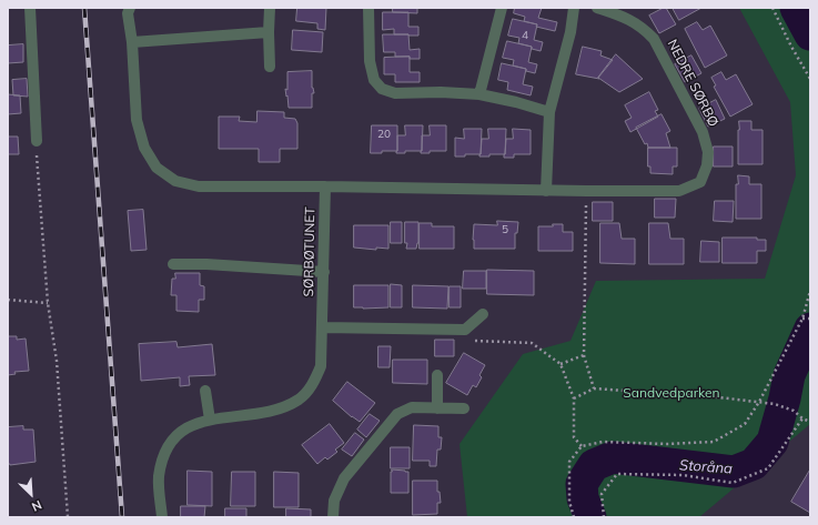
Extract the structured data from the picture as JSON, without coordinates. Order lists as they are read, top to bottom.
{
  "streets": {
    "street": ["NEDRE SØRBØ", "SØRBØTUNET"]
  },
  "crossings": [
    ["NEDRE SØRBØ", "SØRBØTUNET"]
  ],
  "water": ["Storåna"],
  "parks": ["Sandvedparken"],
  "house_numbers": ["4", "20", "5"],
  "north": "bottom right"
}
